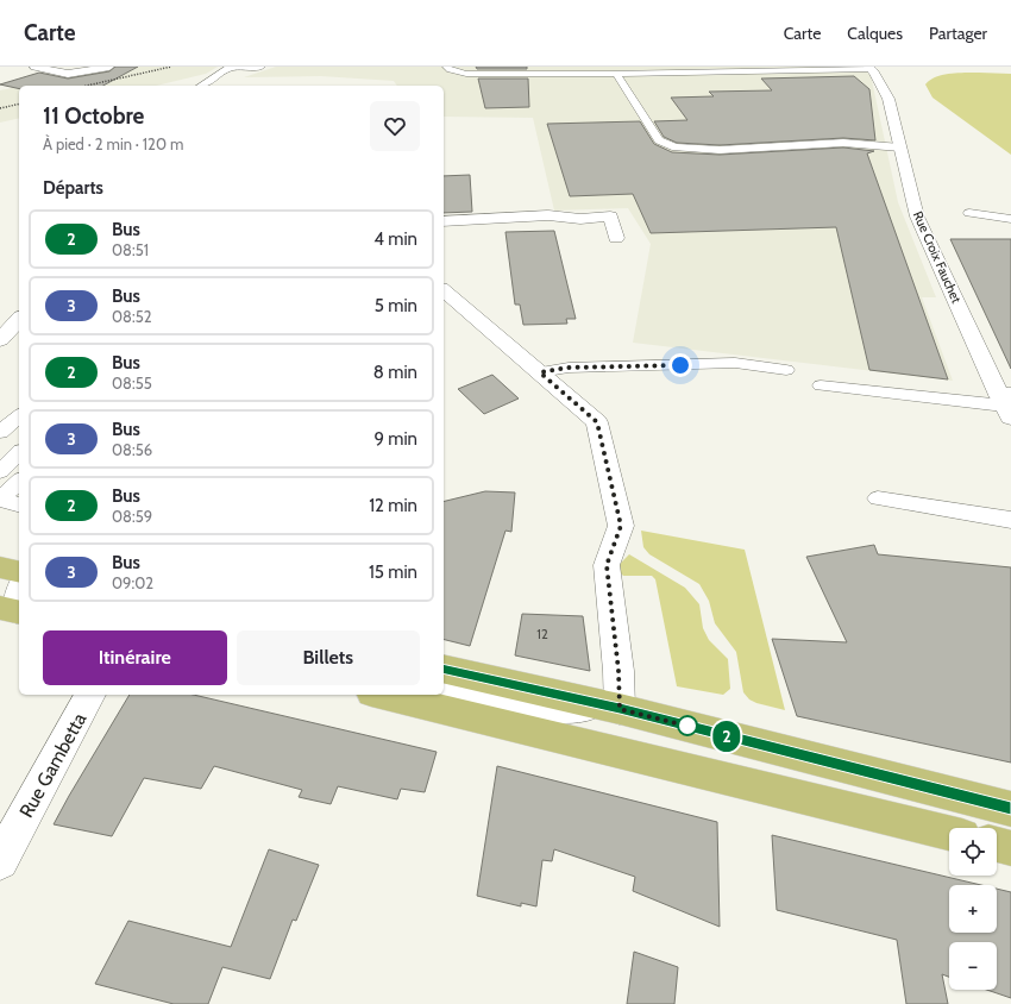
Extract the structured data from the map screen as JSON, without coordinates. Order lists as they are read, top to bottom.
{
  "streets": {
    "street": ["Rue Croix Fauchet", "Rue Gambetta"]
  },
  "lines": ["bus line 2"],
  "house_numbers": ["12"],
  "page": {
    "header": "Carte",
    "nav": ["Carte", "Calques", "Partager"],
    "on_map": "2",
    "heading": [
      ["11 Octobre", "À pied · 2 min · 120 m"],
      "Départs"
    ],
    "list": [
      {
        "mark": "2",
        "name": "Bus",
        "note": "08:51",
        "value": "4 min"
      },
      {
        "mark": "3",
        "name": "Bus",
        "note": "08:52",
        "value": "5 min"
      },
      {
        "mark": "2",
        "name": "Bus",
        "note": "08:55",
        "value": "8 min"
      },
      {
        "mark": "3",
        "name": "Bus",
        "note": "08:56",
        "value": "9 min"
      },
      {
        "mark": "2",
        "name": "Bus",
        "note": "08:59",
        "value": "12 min"
      },
      {
        "mark": "3",
        "name": "Bus",
        "note": "09:02",
        "value": "15 min"
      }
    ],
    "buttons": ["Itinéraire", "Billets"],
    "map_buttons": ["+", "−"]
  }
}
